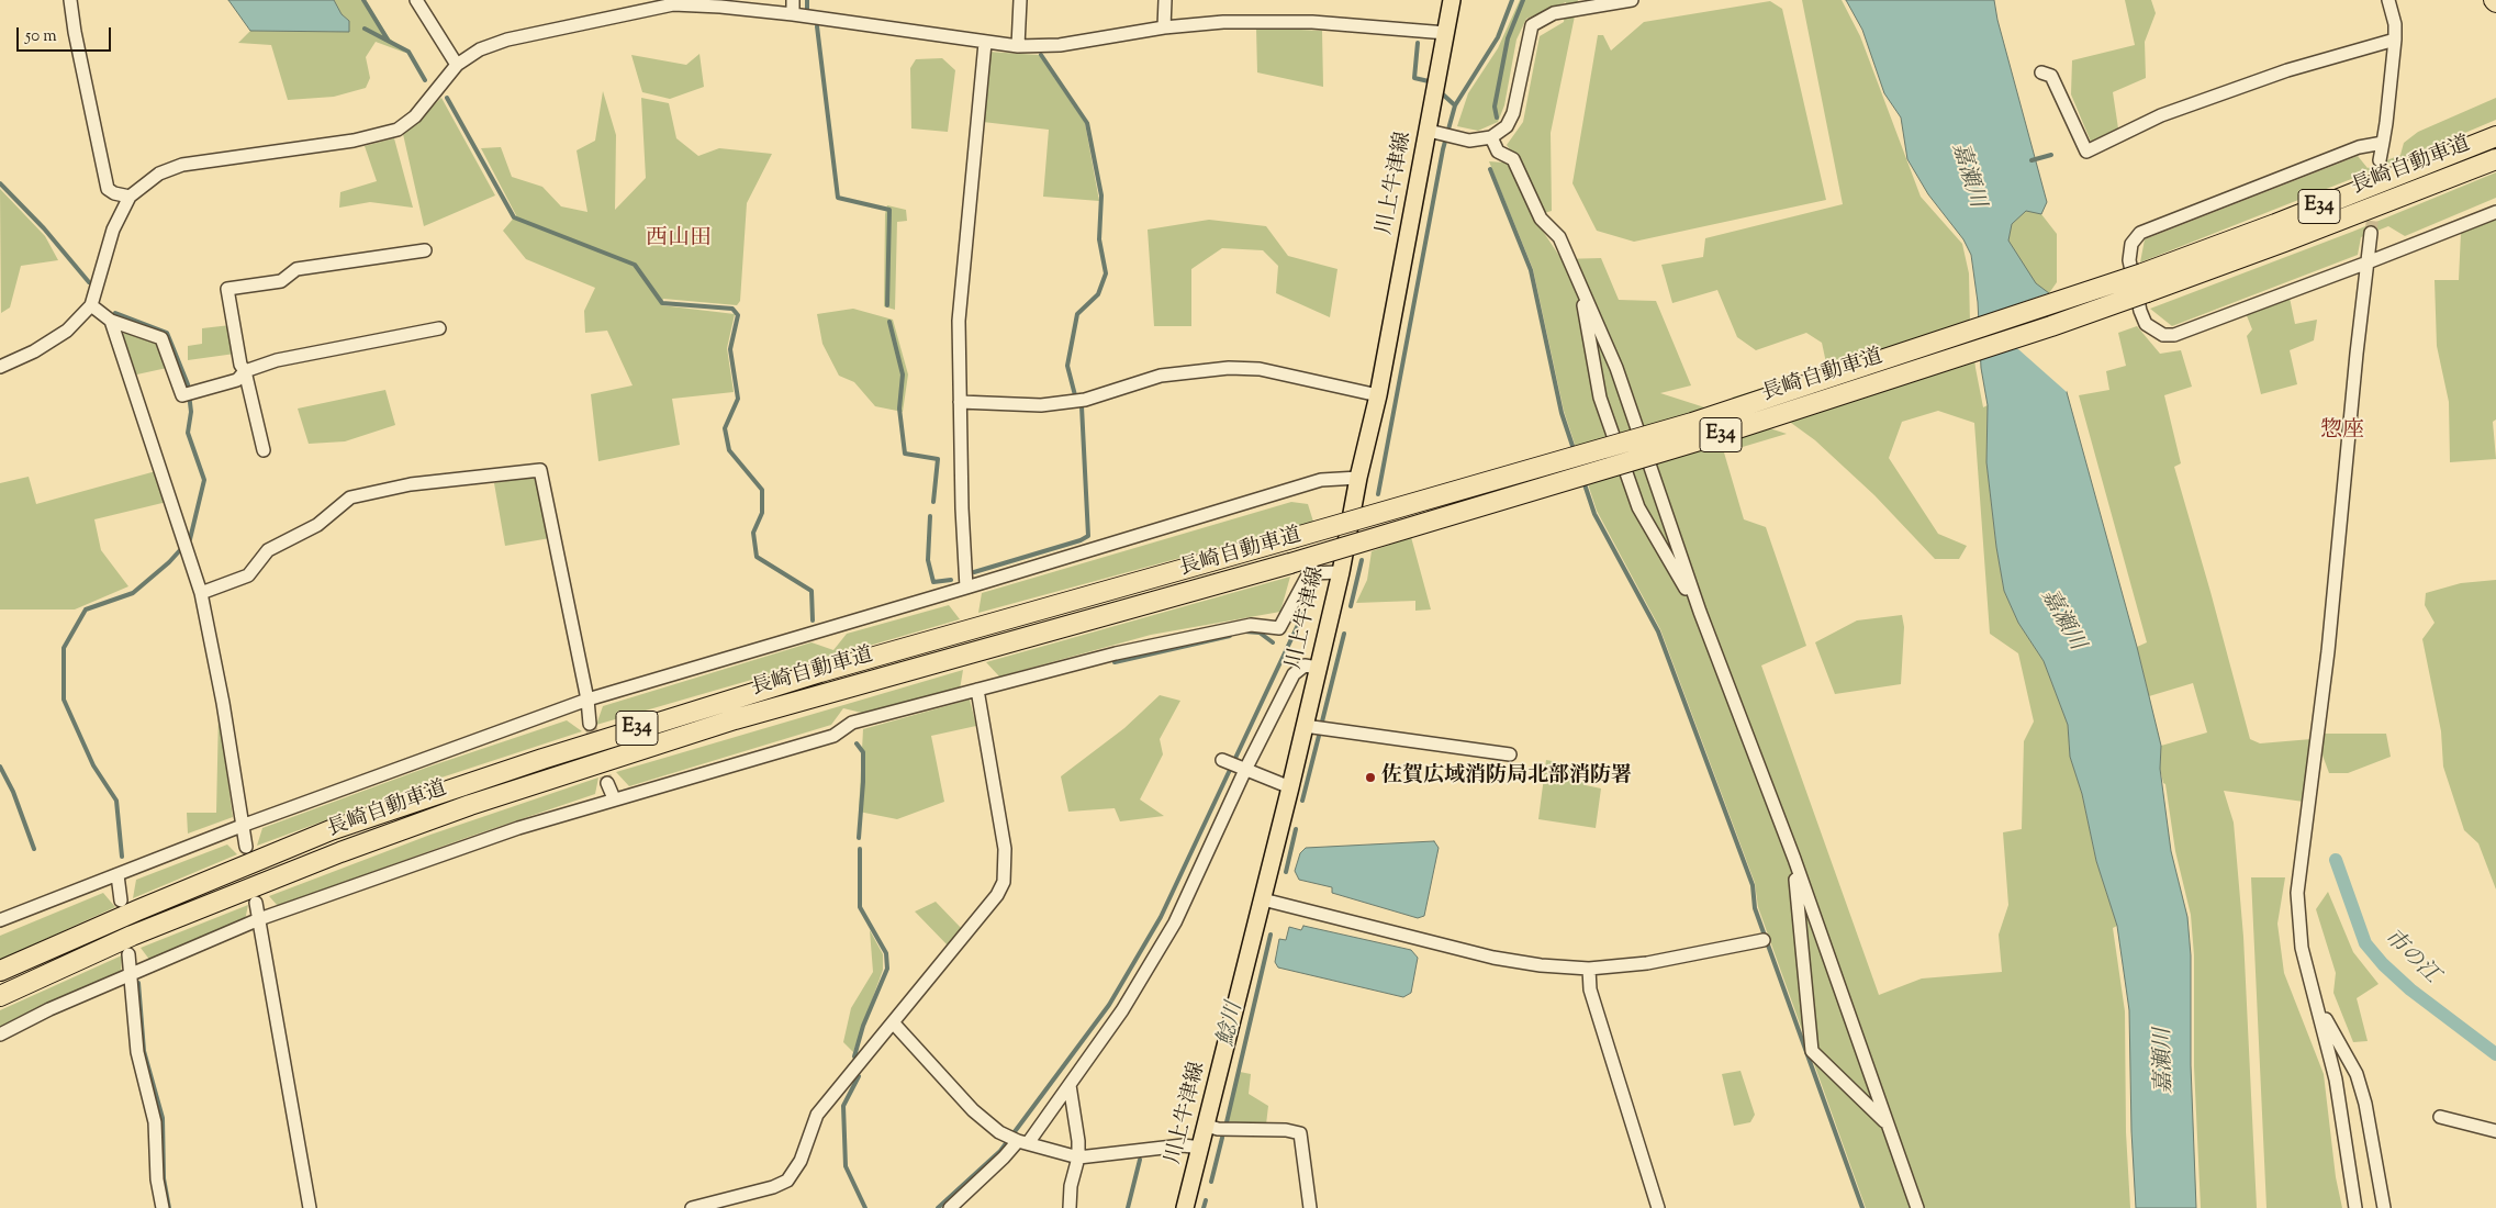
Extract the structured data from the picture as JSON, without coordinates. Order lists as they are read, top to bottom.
{
  "streets": {
    "highway": ["長崎自動車道", "E34"],
    "main road": ["川上牛津線"]
  },
  "districts": ["西山田", "惣座"],
  "water": ["嘉瀬川", "市の江", "鯰川"],
  "places": ["佐賀広域消防局北部消防署"],
  "scale_bar": "50 m"
}
